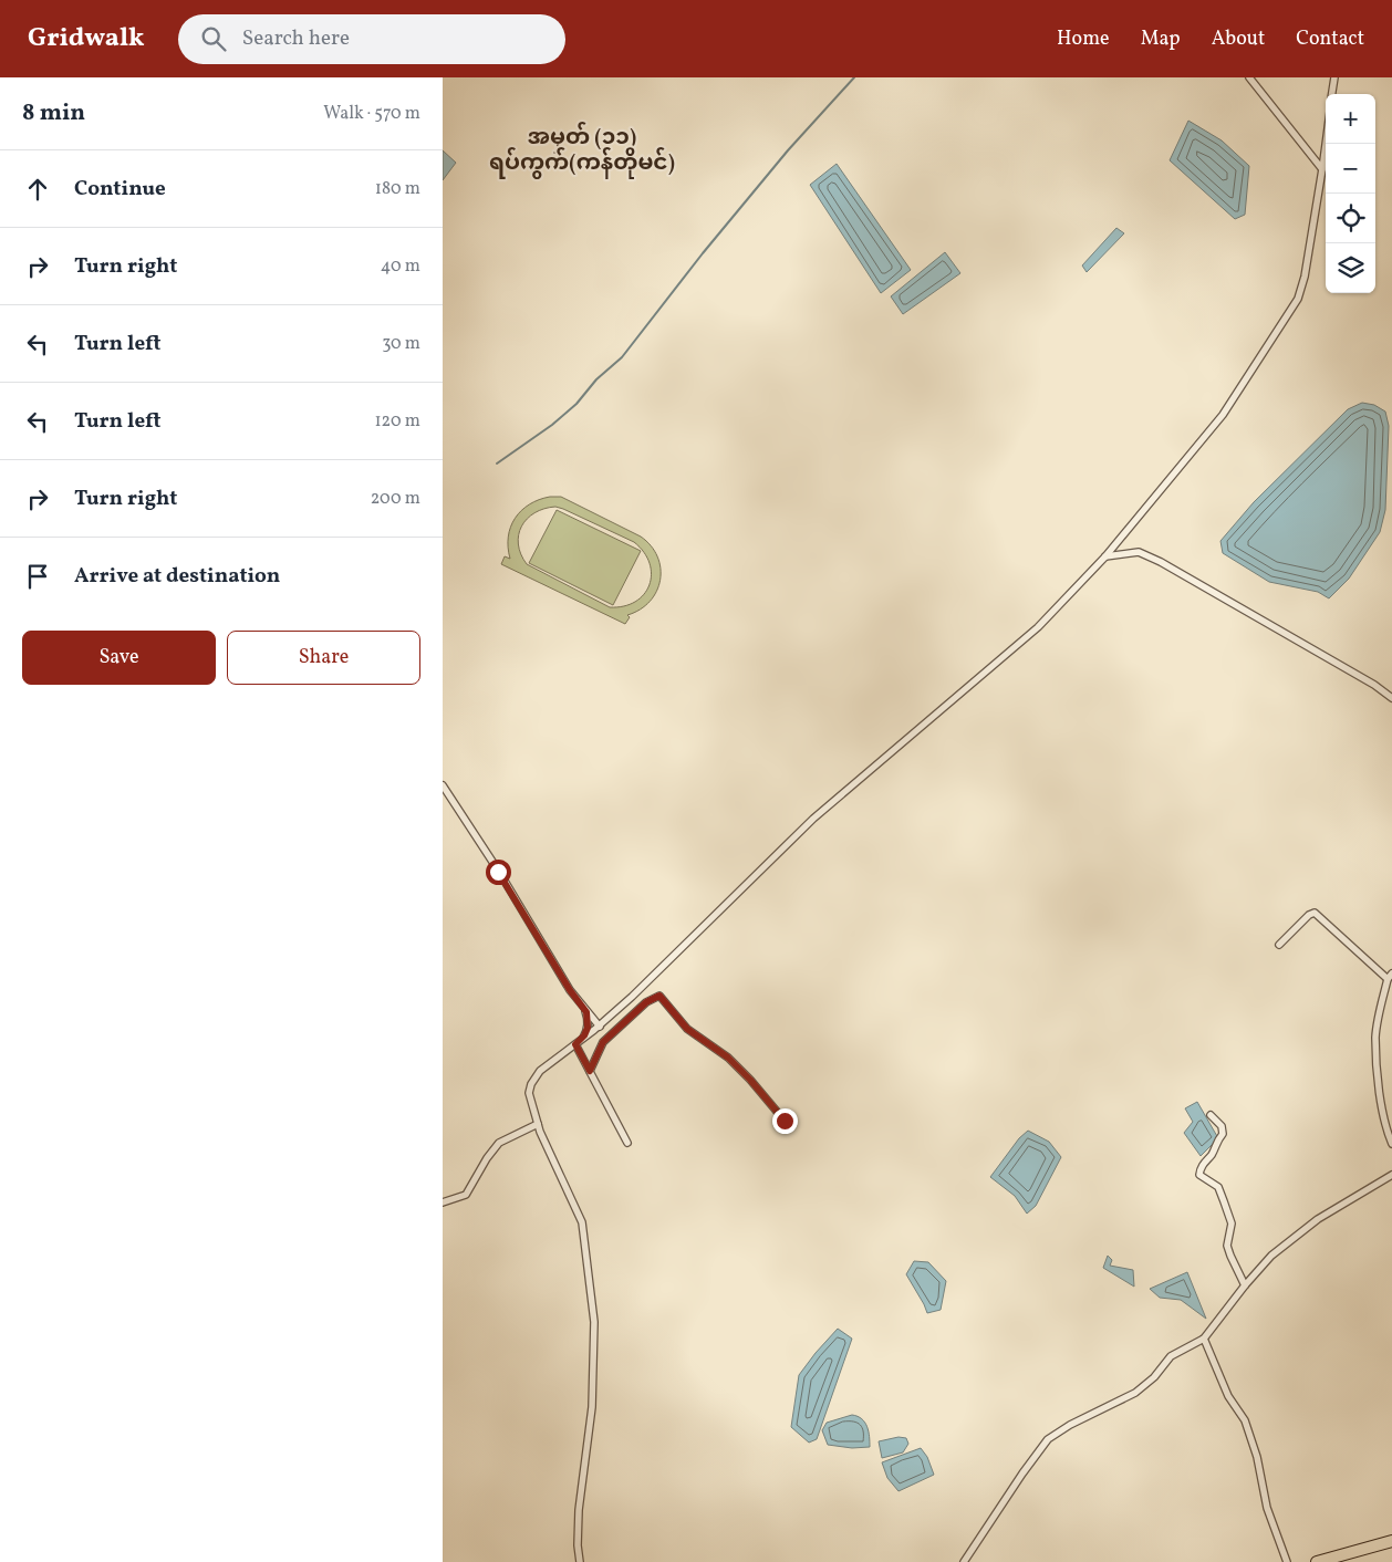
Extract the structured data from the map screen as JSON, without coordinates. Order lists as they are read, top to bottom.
{
  "districts": ["အမှတ် (၁၁) ရပ်ကွက်(ကန်တိုမင်)"],
  "page": {
    "header": "Gridwalk",
    "search": "Search here",
    "nav": [
      "Home",
      "Map",
      "About",
      "Contact"
    ],
    "heading": ["8 min", "Walk · 570 m"],
    "map_buttons": ["+", "−"],
    "list": [
      ["Continue", "180 m"],
      ["Turn right", "40 m"],
      ["Turn left", "30 m"],
      ["Turn left", "120 m"],
      ["Turn right", "200 m"],
      "Arrive at destination"
    ],
    "buttons": ["Save", "Share"]
  }
}
